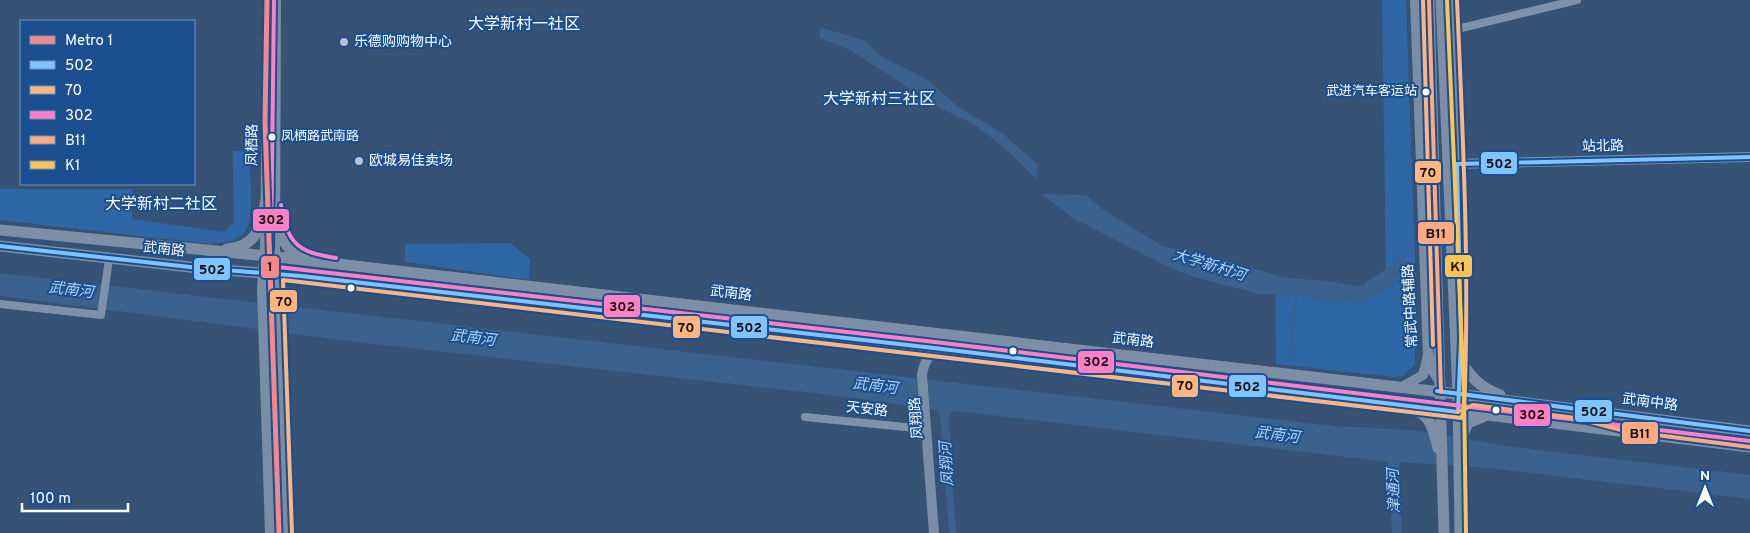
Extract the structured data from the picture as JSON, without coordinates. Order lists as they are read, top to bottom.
{
  "streets": {
    "main road": ["武南路", "武南中路"],
    "street": [
      "凤栖路",
      "站北路",
      "常武中路辅路",
      "天安路",
      "凤翔路"
    ]
  },
  "crossings": [
    ["凤栖路", "武南路"],
    ["武南路", "常武中路辅路"],
    ["武南路", "武南中路"],
    ["武南路", "凤翔路"],
    ["天安路", "凤翔路"]
  ],
  "districts": ["大学新村一社区", "大学新村三社区", "大学新村二社区"],
  "water": [
    "大学新村河",
    "武南河",
    "凤翔河",
    "津通河"
  ],
  "places": [
    "乐德购购物中心",
    "武进汽车客运站",
    "凤栖路武南路",
    "欧城易佳卖场"
  ],
  "lines": [
    "metro line 1",
    "transit line 70",
    "transit line 302",
    "transit line B11",
    "transit line K1",
    "transit line 502"
  ],
  "legend": [
    "Metro 1",
    "502",
    "70",
    "302",
    "B11",
    "K1"
  ],
  "scale_bar": "100 m",
  "north": "top"
}
